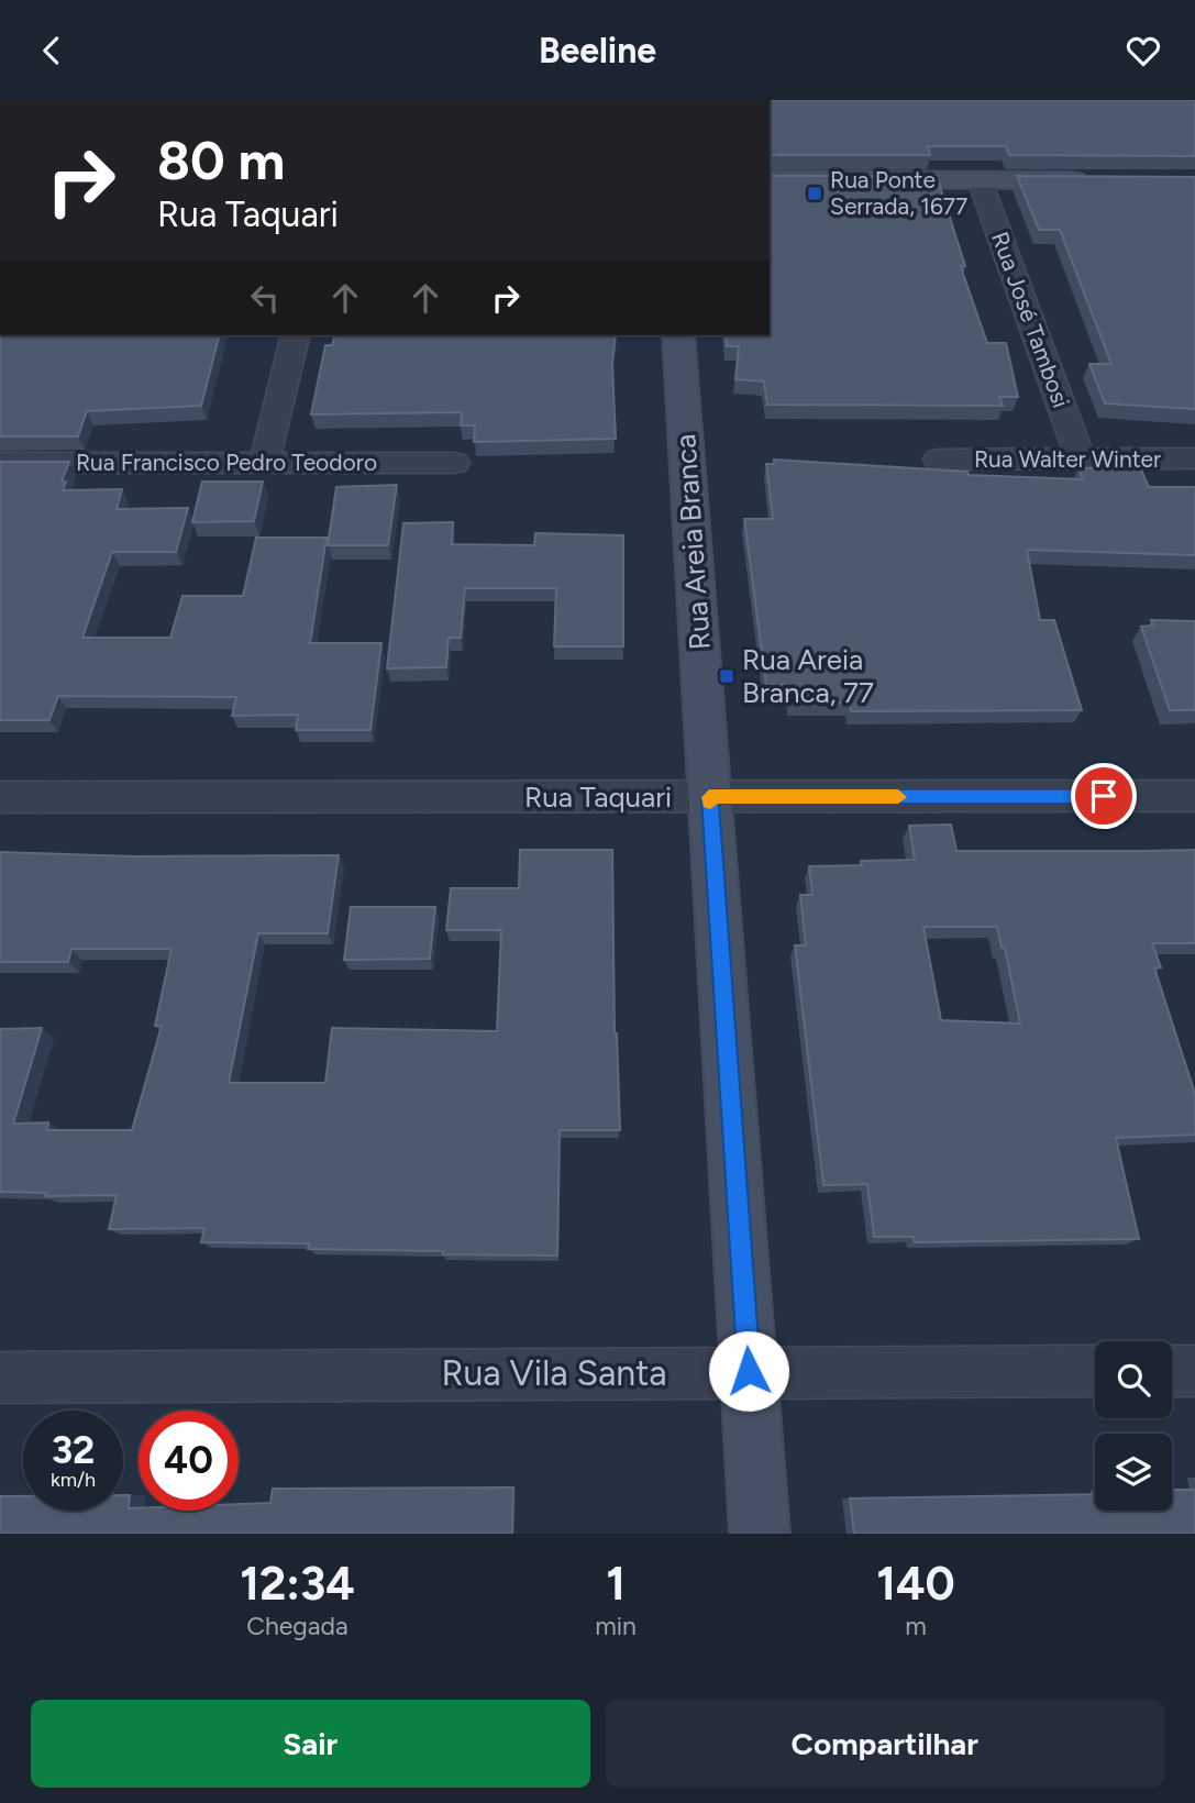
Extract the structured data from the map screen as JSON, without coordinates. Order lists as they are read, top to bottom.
{
  "streets": {
    "street": [
      "Rua José Tambosi",
      "Rua Walter Winter",
      "Rua Francisco Pedro Teodoro",
      "Rua Areia Branca",
      "Rua Taquari",
      "Rua Vila Santa"
    ]
  },
  "crossings": [
    ["Rua José Tambosi", "Rua Walter Winter"],
    ["Rua Areia Branca", "Rua Taquari"],
    ["Rua Areia Branca", "Rua Vila Santa"]
  ],
  "places": {
    "transit": ["Rua Ponte Serrada, 1677", "Rua Areia Branca, 77"]
  },
  "page": {
    "header": "Beeline",
    "turn": ["80 m", "Rua Taquari"],
    "speed": "32 km/h",
    "limit": "40",
    "eta": [
      "12:34",
      "Chegada",
      "1",
      "min",
      "140",
      "m"
    ],
    "buttons": ["Sair", "Compartilhar"]
  }
}
